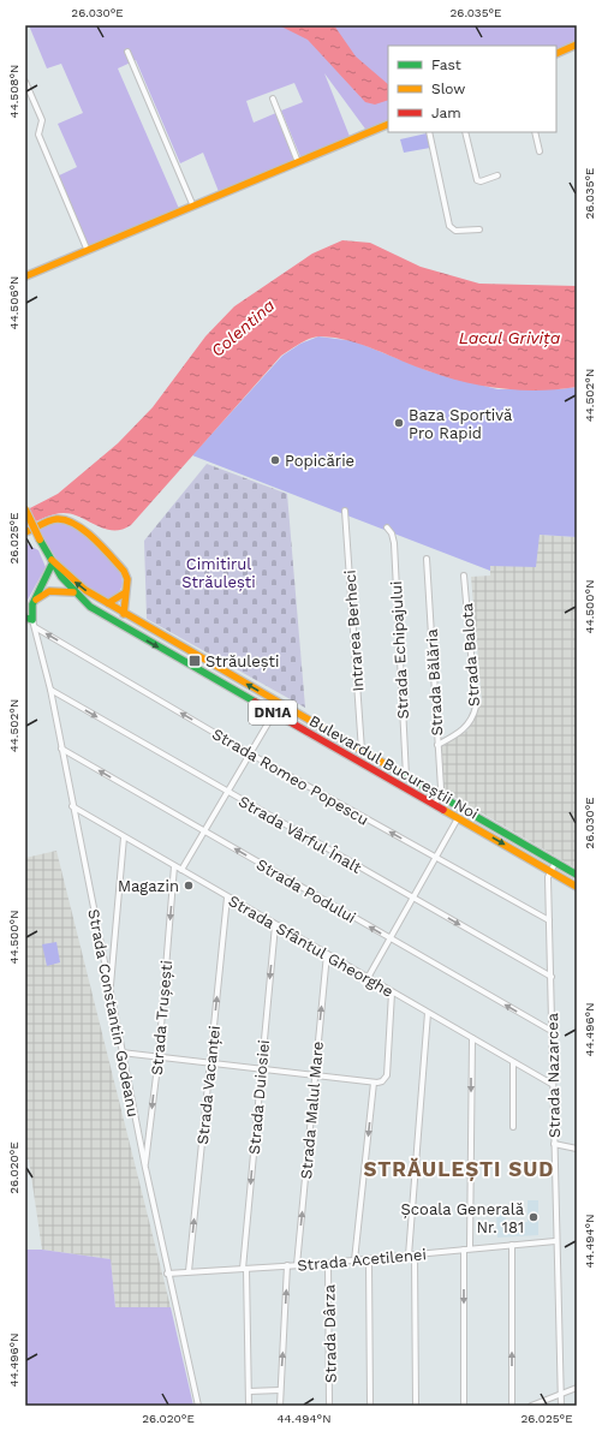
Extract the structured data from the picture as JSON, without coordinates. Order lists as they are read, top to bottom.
{
  "streets": {
    "main road": ["DN1A", "Bulevardul Bucureștii Noi"],
    "street": [
      "Intrarea Berheci",
      "Strada Echipajului",
      "Strada Balota",
      "Strada Bălăria",
      "Strada Romeo Popescu",
      "Strada Vârful Înalt",
      "Strada Podului",
      "Strada Sfântul Gheorghe",
      "Strada Constantin Godeanu",
      "Strada Trușești",
      "Strada Nazarcea",
      "Strada Vacanței",
      "Strada Duiosiei",
      "Strada Malul Mare",
      "Strada Acetilenei",
      "Strada Dârza"
    ]
  },
  "crossings": [
    ["Intrarea Berheci", "Bulevardul Bucureștii Noi"],
    ["Strada Echipajului", "Bulevardul Bucureștii Noi"],
    ["Strada Balota", "Strada Bălăria"],
    ["Strada Bălăria", "Bulevardul Bucureștii Noi"],
    ["Bulevardul Bucureștii Noi", "Strada Nazarcea"],
    ["Strada Romeo Popescu", "Strada Constantin Godeanu"],
    ["Strada Romeo Popescu", "Strada Nazarcea"],
    ["Strada Vârful Înalt", "Strada Constantin Godeanu"],
    ["Strada Vârful Înalt", "Strada Nazarcea"],
    ["Strada Podului", "Strada Constantin Godeanu"],
    ["Strada Podului", "Strada Nazarcea"],
    ["Strada Sfântul Gheorghe", "Strada Constantin Godeanu"],
    ["Strada Sfântul Gheorghe", "Strada Trușești"],
    ["Strada Sfântul Gheorghe", "Strada Nazarcea"],
    ["Strada Sfântul Gheorghe", "Strada Vacanței"],
    ["Strada Sfântul Gheorghe", "Strada Duiosiei"],
    ["Strada Sfântul Gheorghe", "Strada Malul Mare"],
    ["Strada Constantin Godeanu", "Strada Trușești"],
    ["Strada Constantin Godeanu", "Strada Acetilenei"],
    ["Strada Nazarcea", "Strada Acetilenei"],
    ["Strada Vacanței", "Strada Acetilenei"],
    ["Strada Duiosiei", "Strada Acetilenei"],
    ["Strada Malul Mare", "Strada Acetilenei"],
    ["Strada Acetilenei", "Strada Dârza"]
  ],
  "one_way": [
    "Strada Romeo Popescu",
    "Strada Vârful Înalt",
    "Strada Podului",
    "Strada Trușești",
    "Strada Vacanței",
    "Strada Duiosiei",
    "Strada Malul Mare"
  ],
  "districts": ["STRĂULEȘTI SUD"],
  "water": ["Colentina", "Lacul Grivița"],
  "parks": ["Cimitirul Străulești"],
  "places": {
    "other": [
      "Baza Sportivă Pro Rapid",
      "Popicărie",
      "Magazin",
      "Școala Generală Nr. 181"
    ],
    "transit": ["Străulești"]
  },
  "legend": ["Fast", "Slow", "Jam"],
  "coordinates": [
    "26.030°E",
    "26.035°E",
    "44.508°N",
    "44.506°N",
    "44.502°N",
    "26.025°E",
    "44.500°N",
    "44.496°N",
    "26.020°E",
    "44.494°N"
  ]
}
